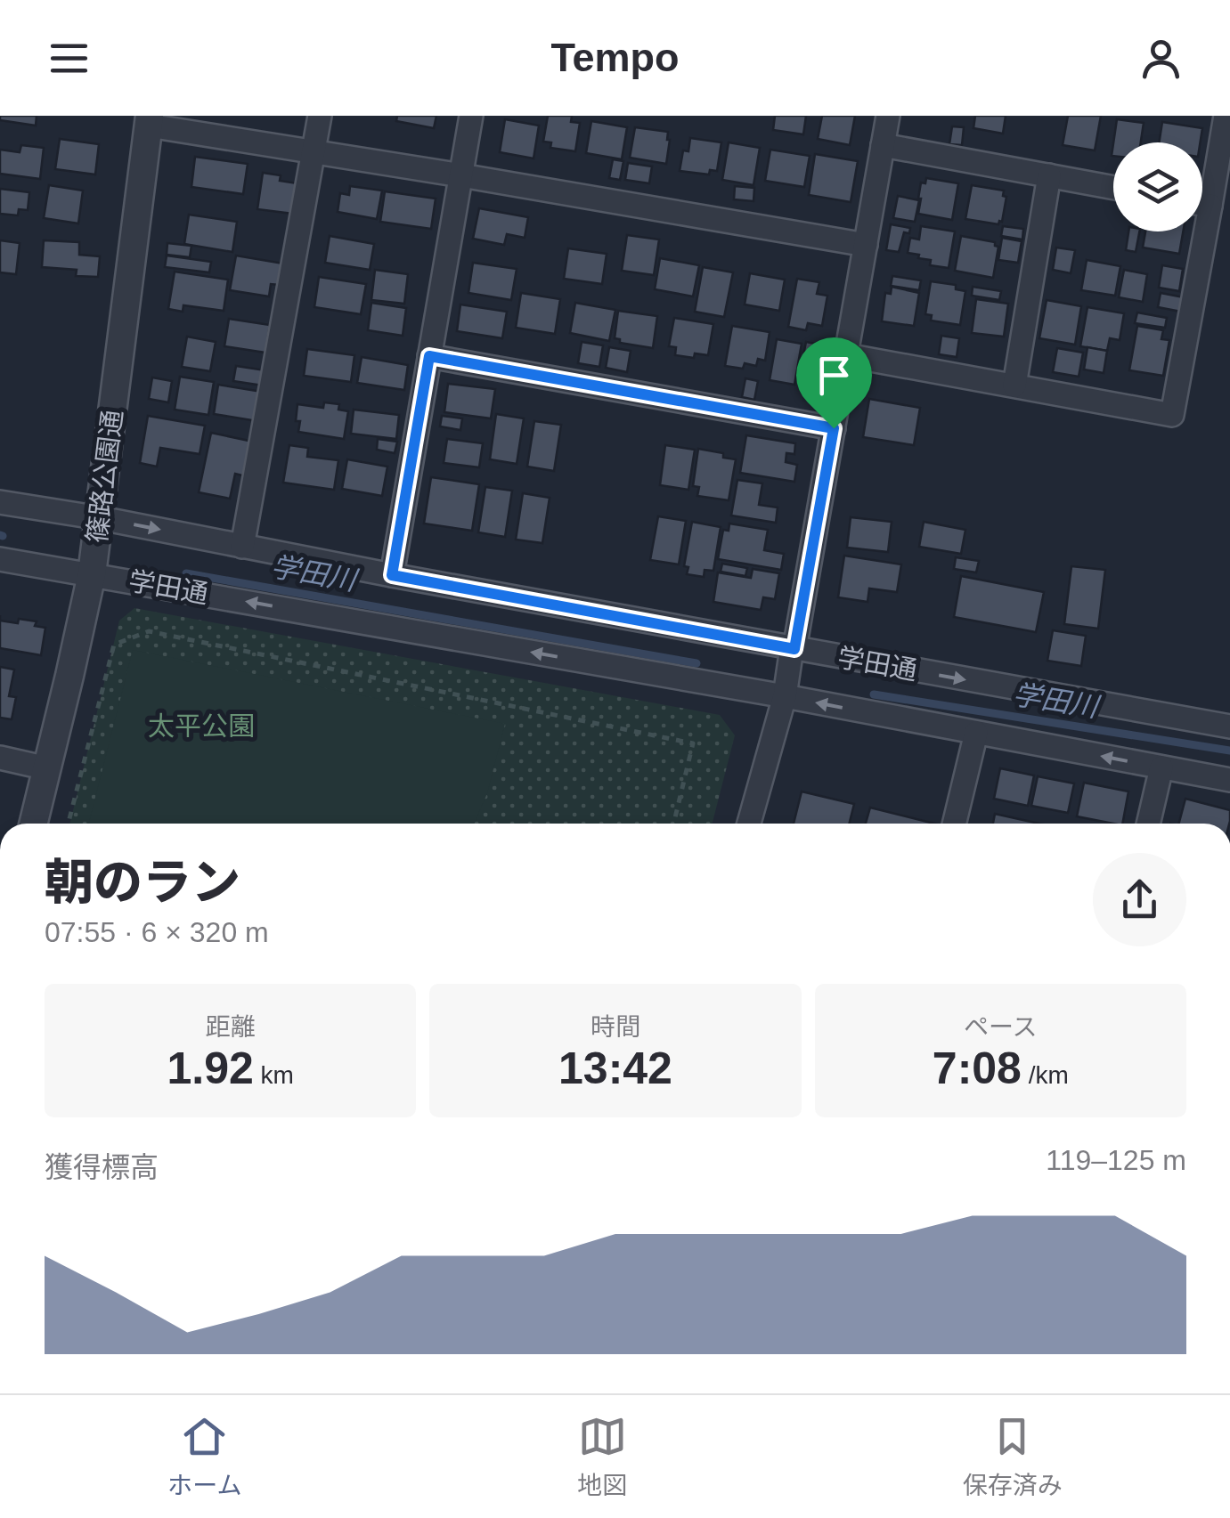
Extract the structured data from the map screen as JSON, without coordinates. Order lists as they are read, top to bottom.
{
  "streets": {
    "street": ["篠路公園通", "学田通"]
  },
  "crossings": [
    ["篠路公園通", "学田通"]
  ],
  "water": ["学田川"],
  "parks": ["太平公園"],
  "page": {
    "header": "Tempo",
    "heading": ["朝のラン", "07:55 · 6 × 320 m"],
    "stats": [
      ["距離", "1.92 km"],
      ["時間", "13:42"],
      ["ペース", "7:08 /km"]
    ],
    "chart": ["獲得標高", "119–125 m"],
    "tabs": ["ホーム", "地図", "保存済み"]
  }
}
